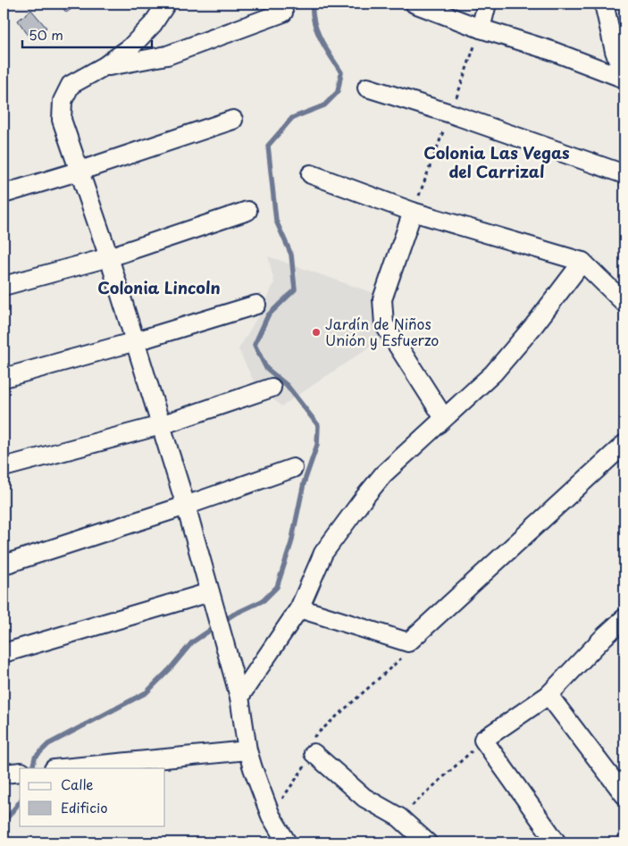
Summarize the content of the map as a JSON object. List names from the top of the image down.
{
  "districts": ["Colonia Las Vegas del Carrizal", "Colonia Lincoln"],
  "places": ["Jardín de Niños Unión y Esfuerzo"],
  "legend": ["Calle", "Edificio"],
  "scale_bar": "50 m"
}
